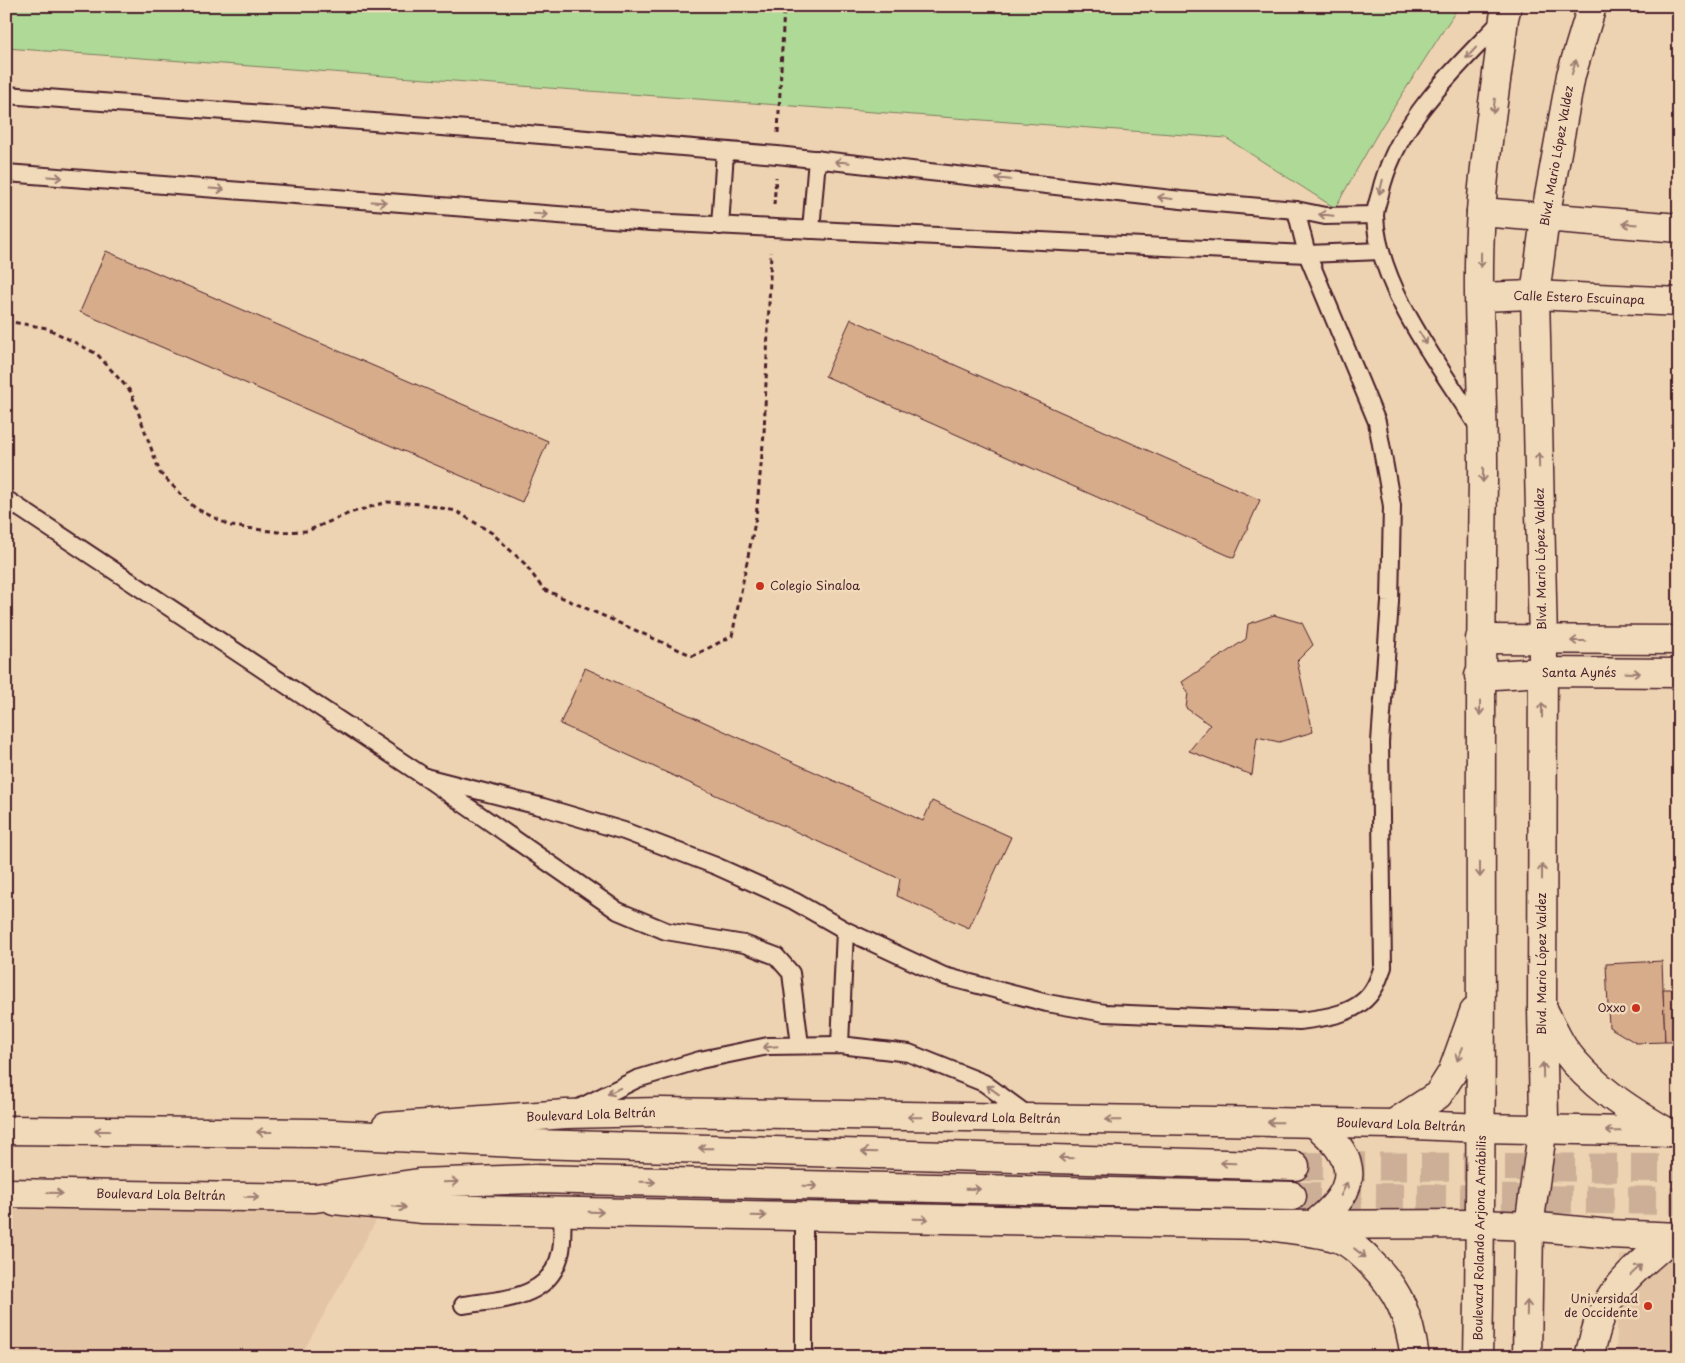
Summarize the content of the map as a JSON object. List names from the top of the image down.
{
  "streets": {
    "main road": [
      "Blvd. Mario López Valdez",
      "Calle Estero Escuinapa",
      "Santa Aynés",
      "Boulevard Lola Beltrán",
      "Boulevard Rolando Arjona Amábilis"
    ]
  },
  "crossings": [
    ["Blvd. Mario López Valdez", "Calle Estero Escuinapa"],
    ["Blvd. Mario López Valdez", "Santa Aynés"],
    ["Blvd. Mario López Valdez", "Boulevard Lola Beltrán"],
    ["Boulevard Lola Beltrán", "Boulevard Rolando Arjona Amábilis"]
  ],
  "places": ["Colegio Sinaloa", "Oxxo", "Universidad de Occidente"]
}
